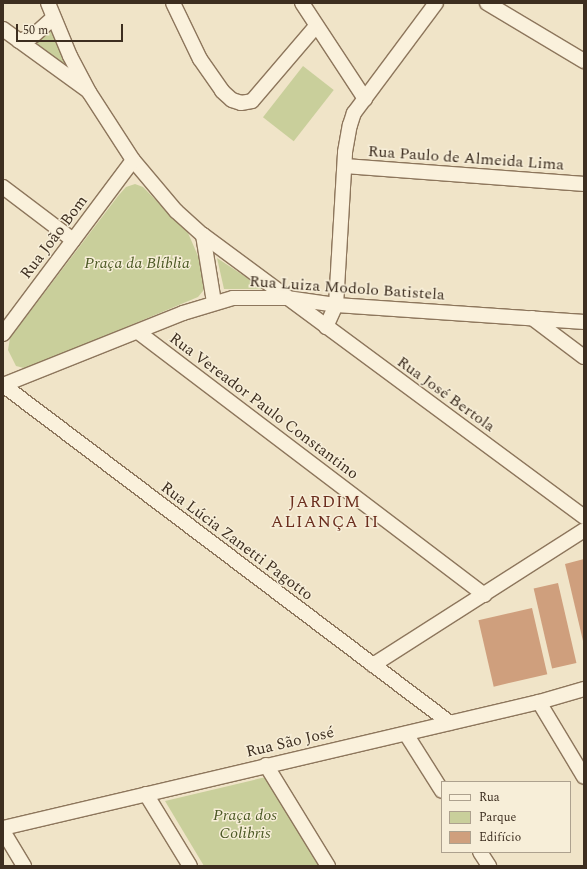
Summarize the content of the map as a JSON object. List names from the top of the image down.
{
  "streets": {
    "street": [
      "Rua Paulo de Almeida Lima",
      "Rua João Bom",
      "Rua Luiza Modolo Batistela",
      "Rua José Bertola",
      "Rua Vereador Paulo Constantino",
      "Rua Lúcia Zanetti Pagotto",
      "Rua São José"
    ]
  },
  "crossings": [
    ["Rua João Bom", "Rua José Bertola"],
    ["Rua Luiza Modolo Batistela", "Rua José Bertola"],
    ["Rua Luiza Modolo Batistela", "Rua Vereador Paulo Constantino"],
    ["Rua Luiza Modolo Batistela", "Rua Lúcia Zanetti Pagotto"],
    ["Rua Lúcia Zanetti Pagotto", "Rua São José"]
  ],
  "districts": ["JARDIM ALIANÇA II"],
  "parks": ["Praça da Blíblia", "Praça dos Colibris"],
  "legend": ["Rua", "Parque", "Edifício"],
  "scale_bar": "50 m"
}
